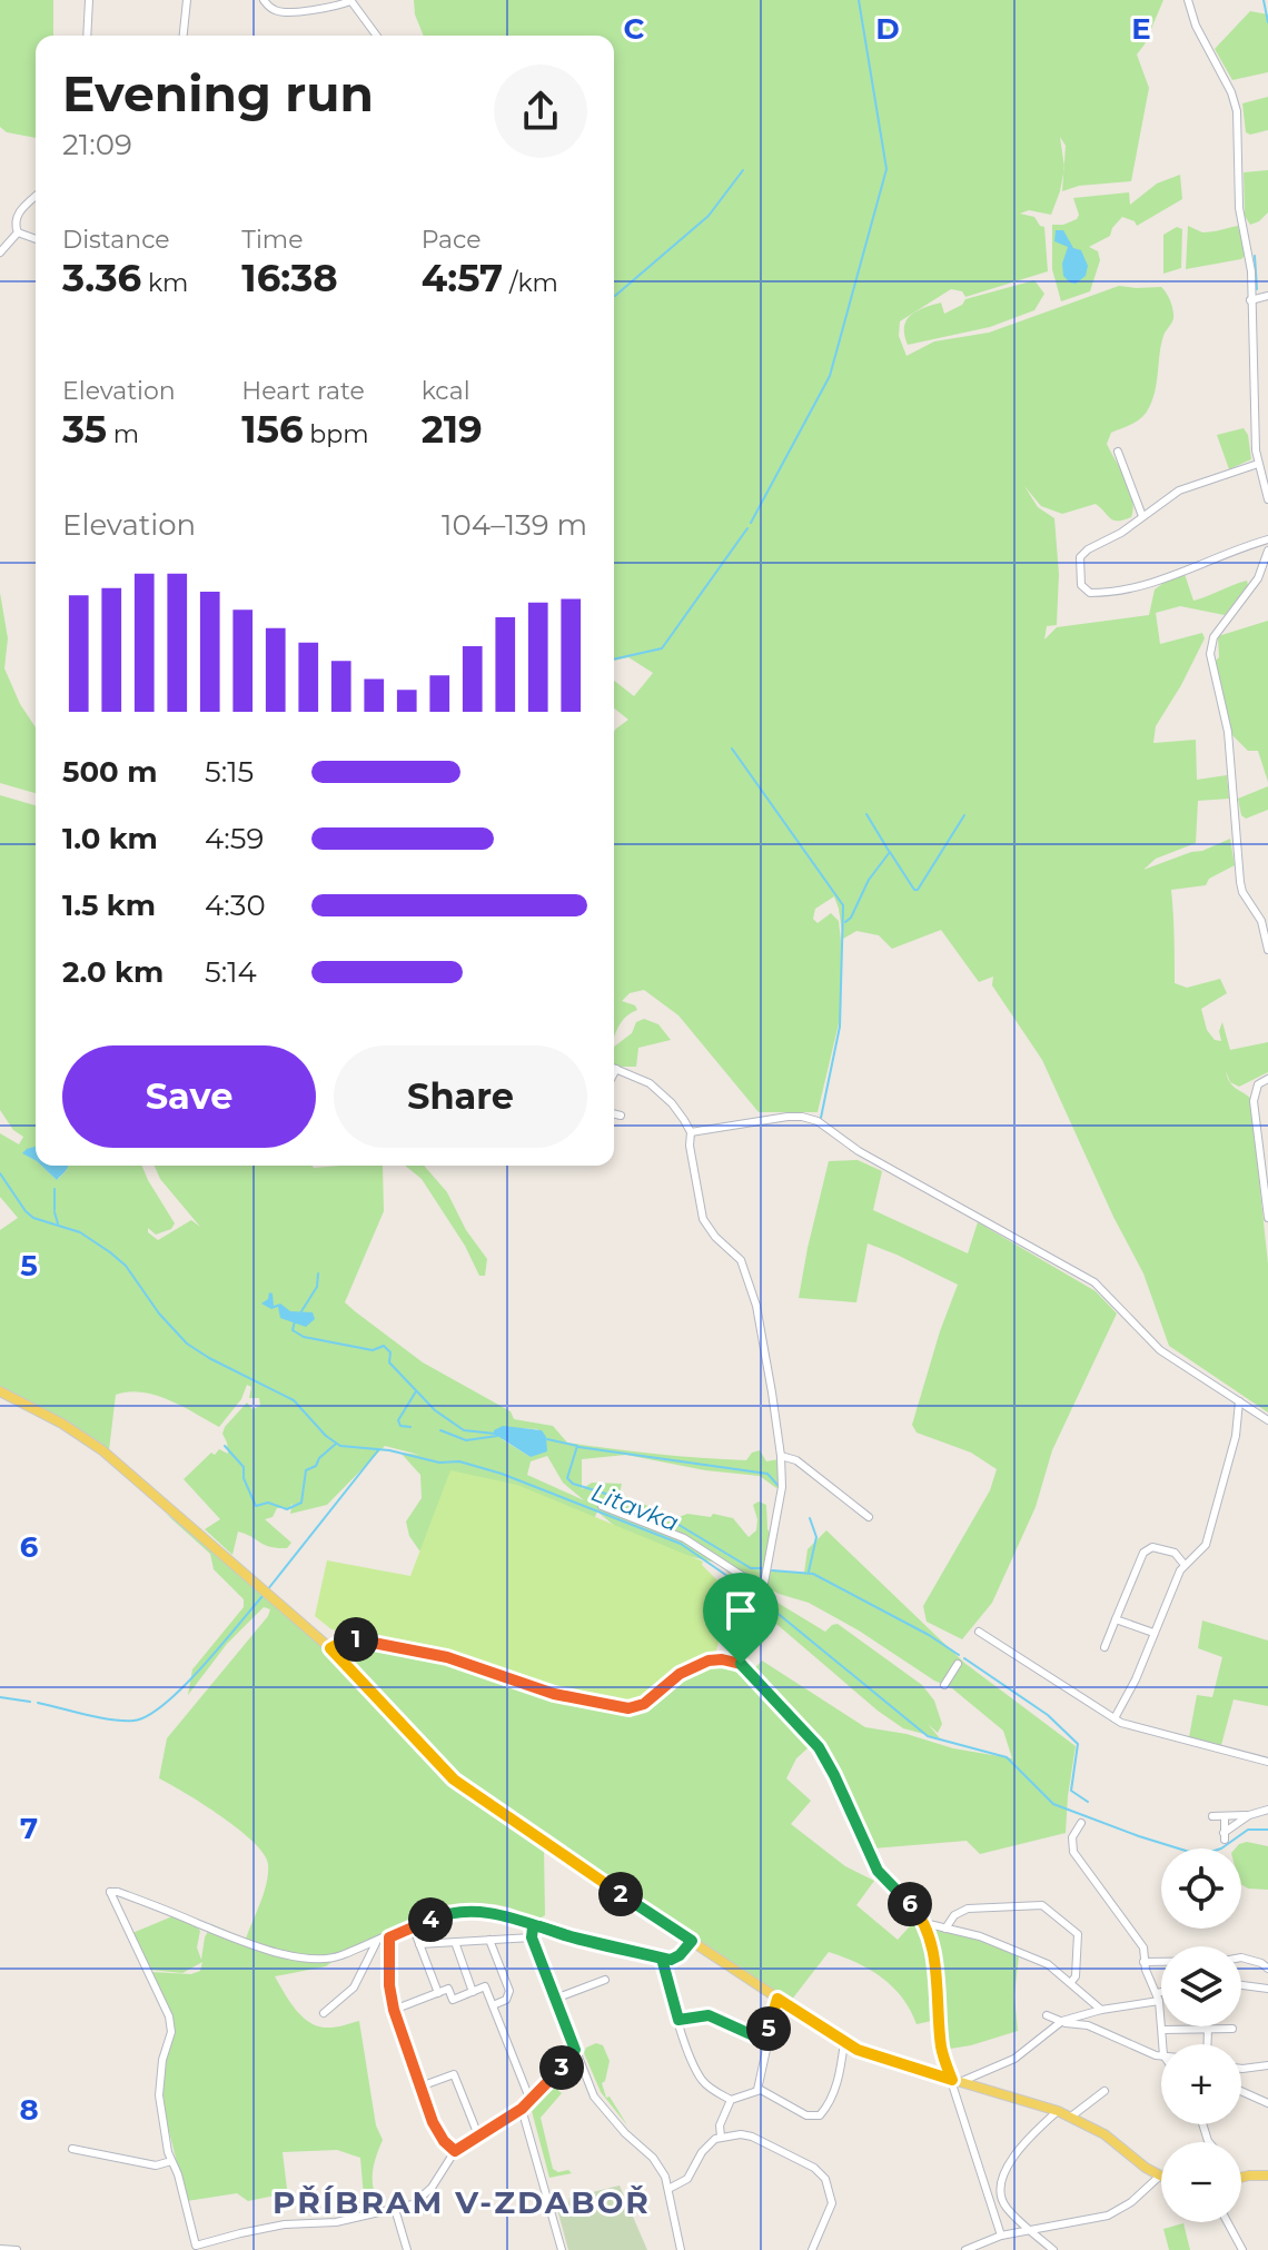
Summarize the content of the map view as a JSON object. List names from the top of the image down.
{
  "districts": ["PŘÍBRAM V-ZDABOŘ"],
  "water": ["Litavka"],
  "page": {
    "heading": ["Evening run", "21:09"],
    "stats": [
      ["Distance", "3.36 km"],
      ["Time", "16:38"],
      ["Pace", "4:57 /km"],
      ["Elevation", "35 m"],
      ["Heart rate", "156 bpm"],
      ["kcal", "219"]
    ],
    "chart": ["Elevation", "104–139 m"],
    "list": [
      {
        "name": "500 m",
        "note": "5:15"
      },
      {
        "name": "1.0 km",
        "note": "4:59"
      },
      {
        "name": "1.5 km",
        "note": "4:30"
      },
      {
        "name": "2.0 km",
        "note": "5:14"
      }
    ],
    "buttons": ["Save", "Share"],
    "pins": [
      "1",
      "2",
      "6",
      "4",
      "5",
      "3"
    ],
    "map_buttons": ["+", "−"]
  },
  "grid": {
    "columns": ["C", "D", "E"],
    "rows": [
      "5",
      "6",
      "7",
      "8"
    ]
  }
}
